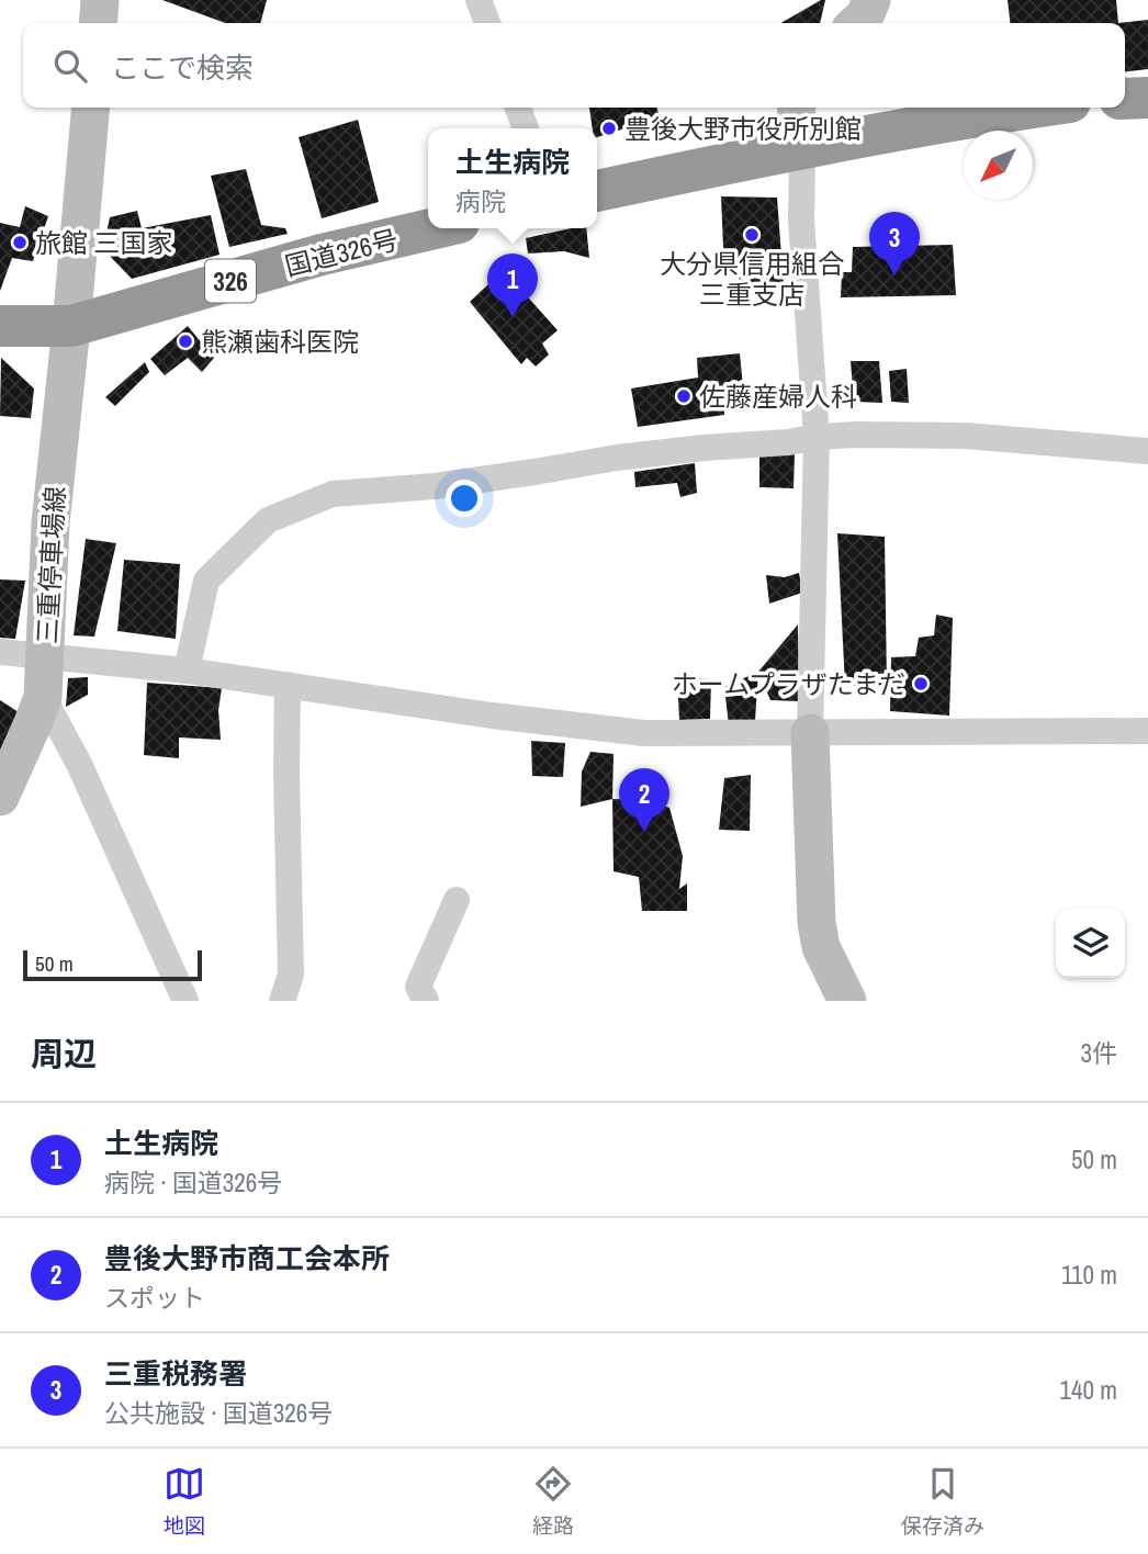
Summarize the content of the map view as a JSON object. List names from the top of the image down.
{
  "streets": {
    "highway": ["国道326号", "326"],
    "street": ["三重停車場線"]
  },
  "crossings": [
    ["国道326号", "三重停車場線"]
  ],
  "places": [
    "豊後大野市役所別館",
    "大分県信用組合 三重支店",
    "旅館 三国家",
    "熊瀬歯科医院",
    "佐藤産婦人科",
    "ホームプラザたまだ"
  ],
  "scale_bar": "50 m",
  "north": "bottom left",
  "page": {
    "search": "ここで検索",
    "popup": ["土生病院", "病院"],
    "pins": ["3", "1", "2"],
    "scale": "50 m",
    "heading": ["周辺", "3件"],
    "list": [
      {
        "mark": "1",
        "name": "土生病院",
        "note": "病院 · 国道326号",
        "value": "50 m"
      },
      {
        "mark": "2",
        "name": "豊後大野市商工会本所",
        "note": "スポット",
        "value": "110 m"
      },
      {
        "mark": "3",
        "name": "三重税務署",
        "note": "公共施設 · 国道326号",
        "value": "140 m"
      }
    ],
    "nav": ["地図", "経路", "保存済み"]
  }
}
